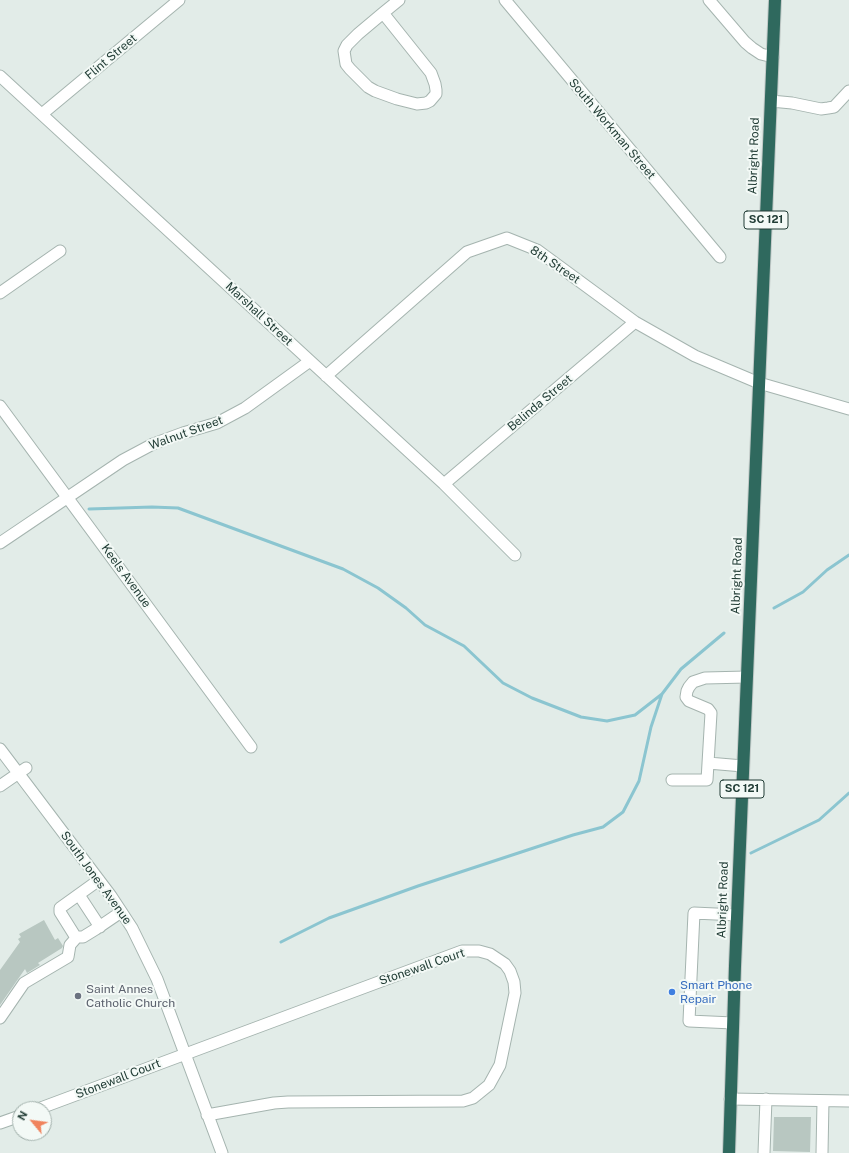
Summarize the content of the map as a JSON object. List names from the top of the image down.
{
  "streets": {
    "highway": ["Albright Road", "SC 121"],
    "street": [
      "Flint Street",
      "South Workman Street",
      "8th Street",
      "Marshall Street",
      "Belinda Street",
      "Walnut Street",
      "Keels Avenue",
      "South Jones Avenue",
      "Stonewall Court"
    ]
  },
  "crossings": [
    ["Flint Street", "Marshall Street"],
    ["Albright Road", "8th Street"],
    ["8th Street", "Marshall Street"],
    ["8th Street", "Belinda Street"],
    ["Marshall Street", "Belinda Street"],
    ["Marshall Street", "Walnut Street"],
    ["Walnut Street", "Keels Avenue"],
    ["South Jones Avenue", "Stonewall Court"]
  ],
  "places": ["Smart Phone Repair", "Saint Annes Catholic Church"],
  "north": "top left"
}
